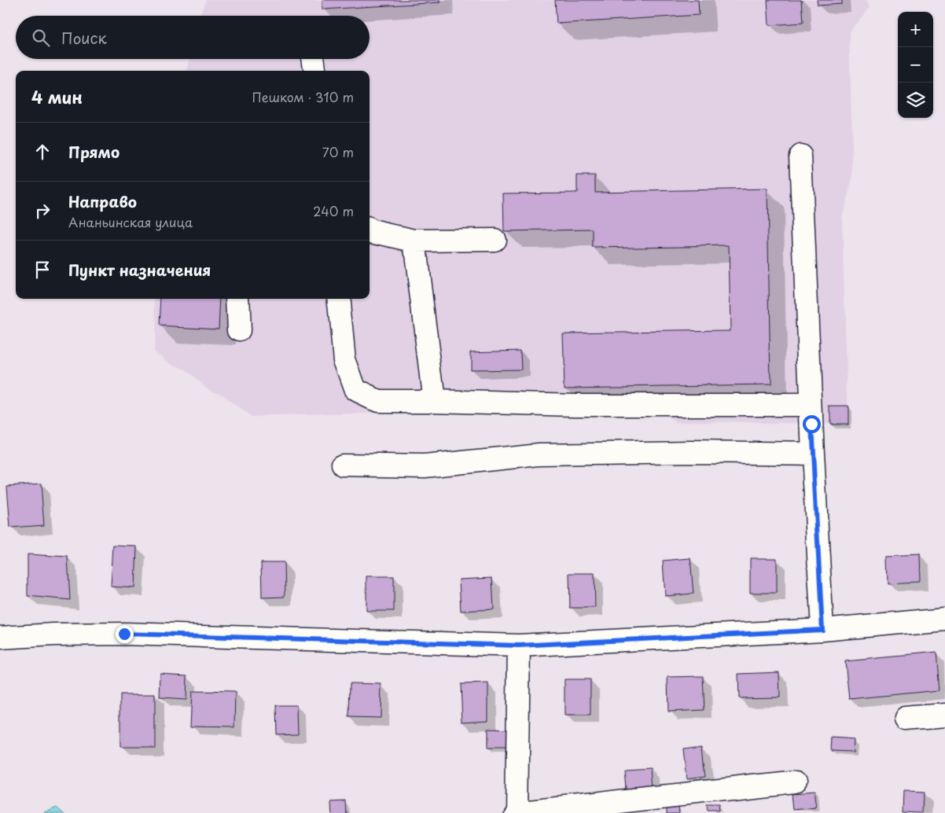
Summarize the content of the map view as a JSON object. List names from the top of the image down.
{
  "page": {
    "map_buttons": ["+", "−"],
    "search": "Поиск",
    "heading": ["4 мин", "Пешком · 310 m"],
    "list": [
      ["Прямо", "70 m"],
      ["Направо", "Ананьинская улица", "240 m"],
      "Пункт назначения"
    ]
  }
}
